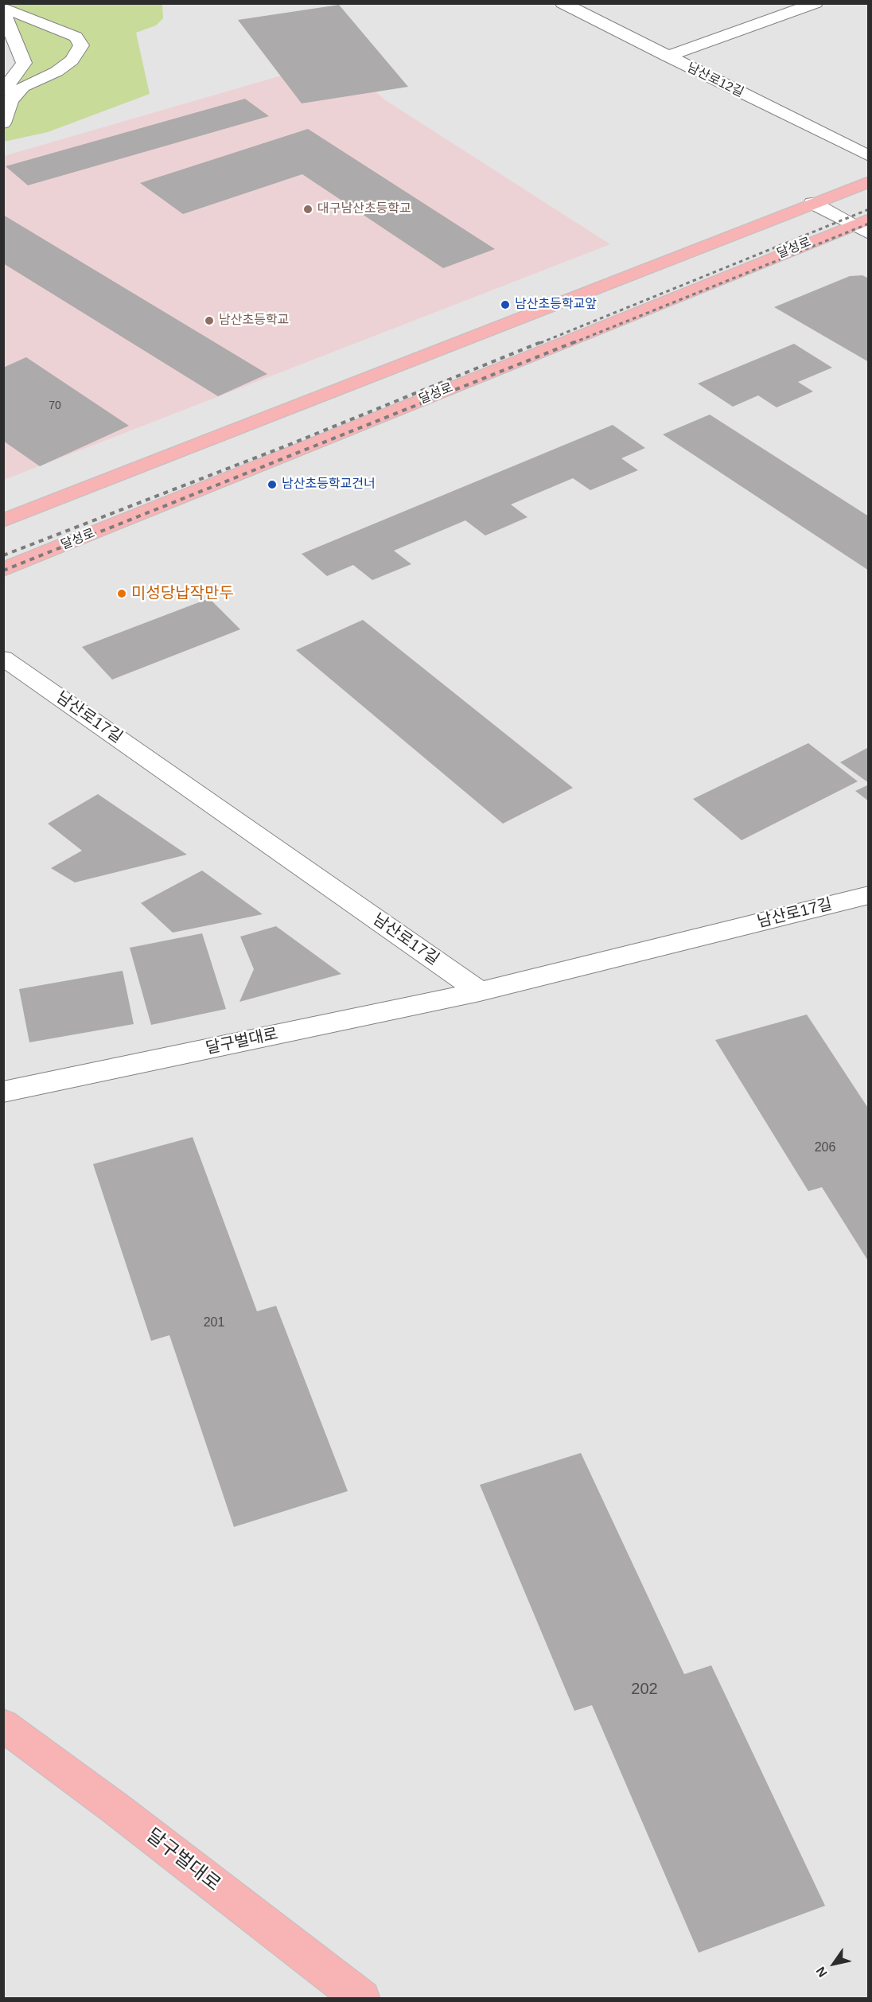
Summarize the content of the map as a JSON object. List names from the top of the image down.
{
  "streets": {
    "main road": ["달성로", "달구벌대로"],
    "street": ["남산로12길", "남산로17길"]
  },
  "crossings": [
    ["남산로17길", "달구벌대로"]
  ],
  "places": [
    "대구남산초등학교",
    "남산초등학교앞",
    "남산초등학교",
    "남산초등학교건너",
    "미성당납작만두"
  ],
  "house_numbers": [
    "70",
    "206",
    "201",
    "202"
  ],
  "north": "bottom left"
}
